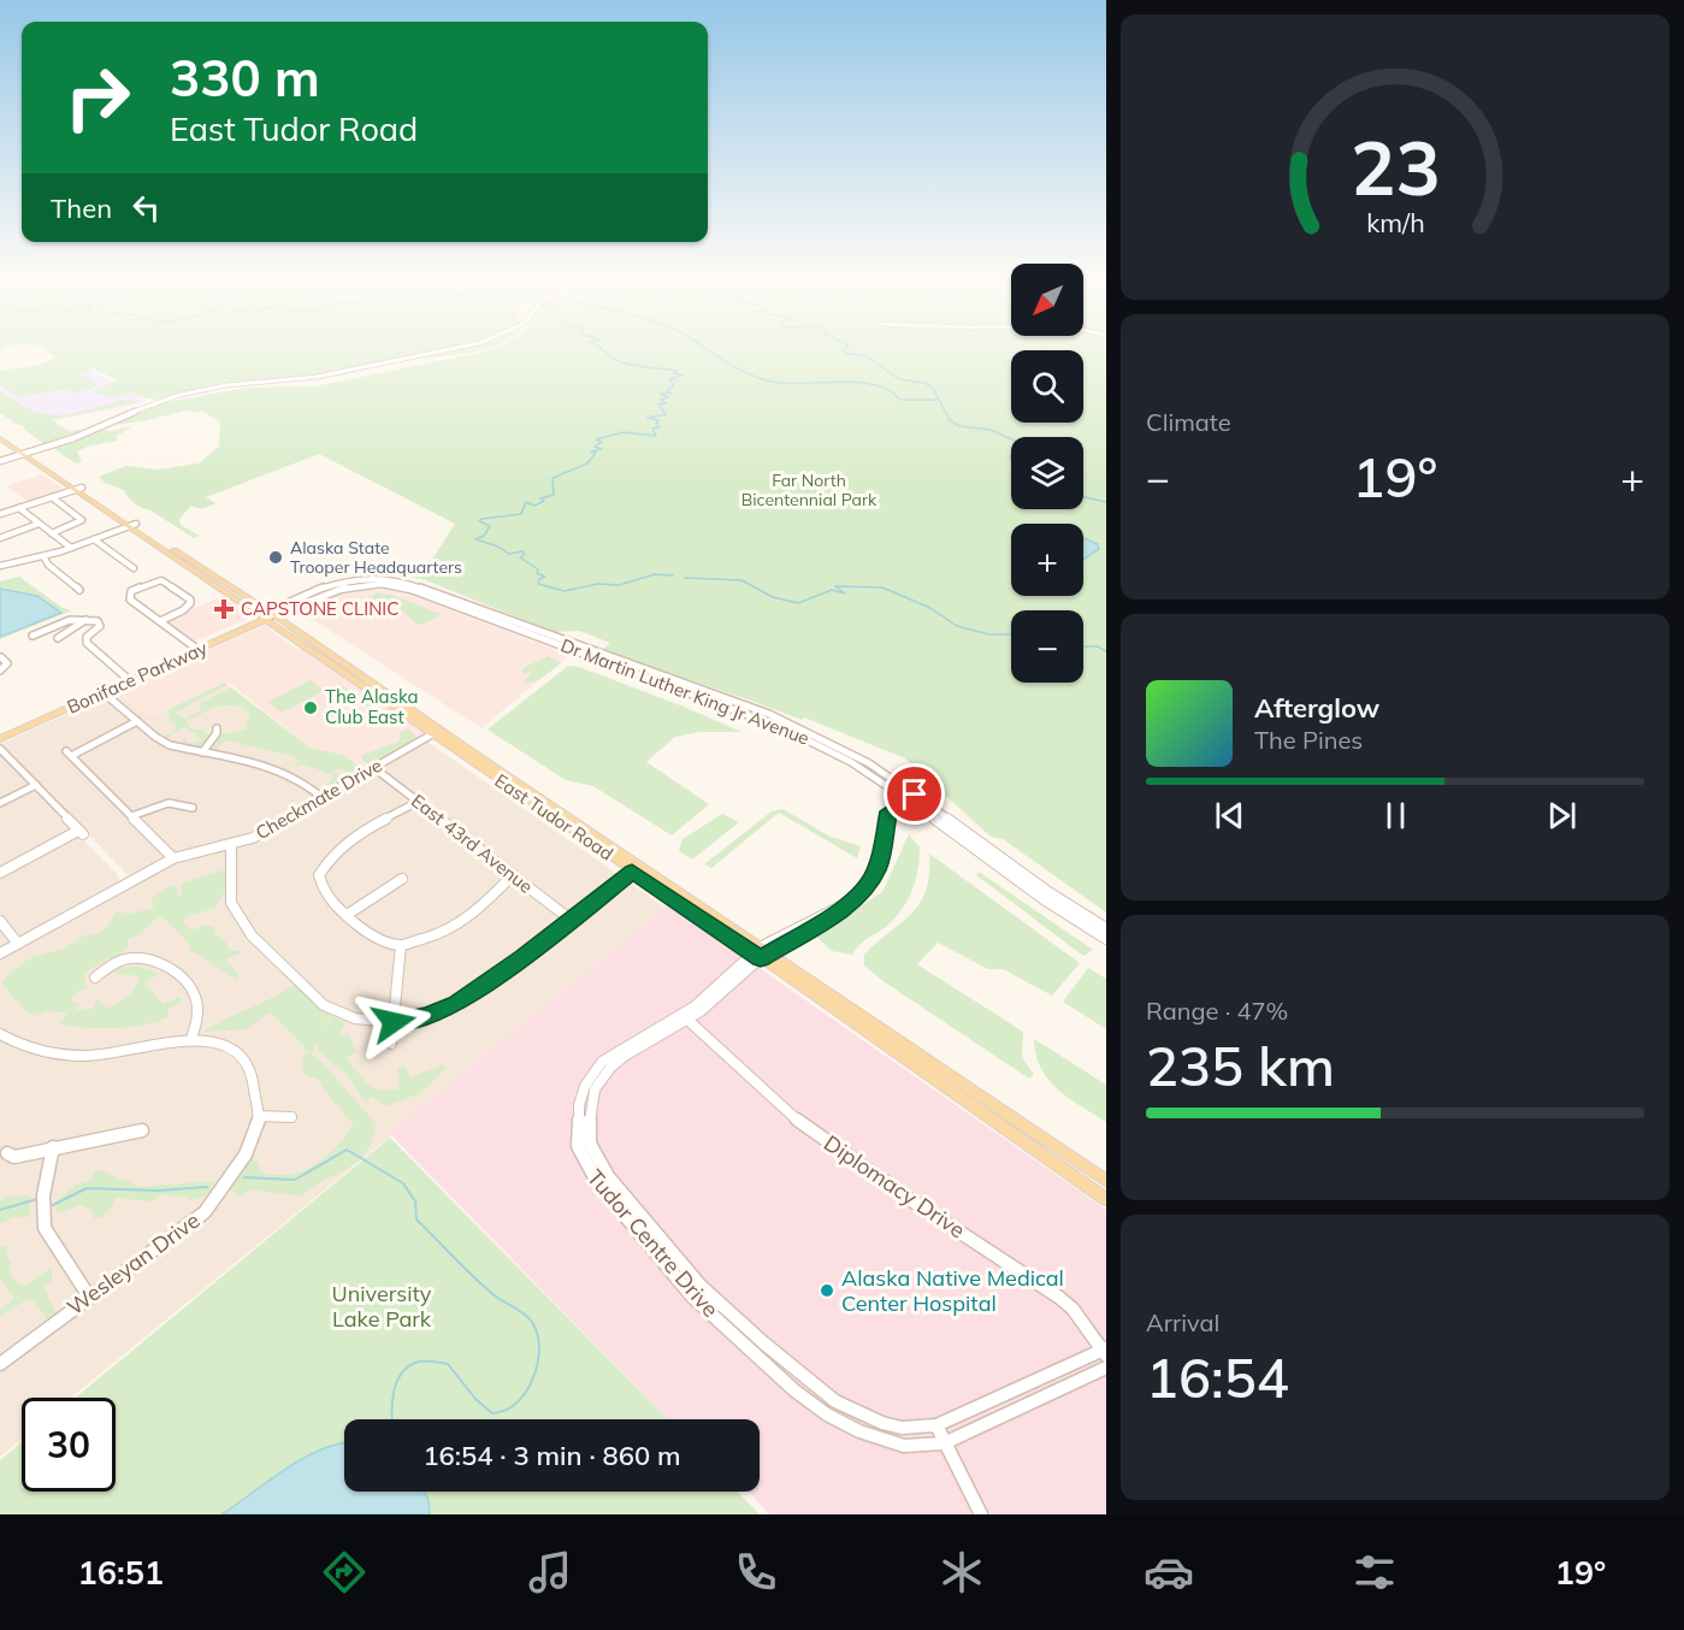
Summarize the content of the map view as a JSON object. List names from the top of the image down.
{
  "streets": {
    "main road": ["Boniface Parkway", "East Tudor Road"],
    "street": [
      "Dr Martin Luther King Jr Avenue",
      "Checkmate Drive",
      "East 43rd Avenue",
      "Diplomacy Drive",
      "Tudor Centre Drive",
      "Wesleyan Drive"
    ]
  },
  "crossings": [
    ["Boniface Parkway", "East Tudor Road"],
    ["Dr Martin Luther King Jr Avenue", "Tudor Centre Drive"],
    ["Checkmate Drive", "East Tudor Road"],
    ["Checkmate Drive", "East 43rd Avenue"],
    ["East Tudor Road", "Tudor Centre Drive"],
    ["Diplomacy Drive", "Tudor Centre Drive"]
  ],
  "parks": ["Far North Bicentennial Park", "University Lake Park"],
  "places": {
    "other": ["Alaska State Trooper Headquarters", "The Alaska Club East", "Alaska Native Medical Center Hospital"],
    "health": ["CAPSTONE CLINIC"]
  },
  "north": "bottom left",
  "page": {
    "turn": ["330 m", "East Tudor Road"],
    "then": "Then",
    "map_buttons": ["+", "−"],
    "tile": [
      "Climate",
      ["Range · 47%", "235 km"],
      ["Arrival", "16:54"]
    ],
    "heat": ["−", "19°", "+"],
    "song": ["Afterglow", "The Pines"],
    "limit": "30",
    "trip": "16:54 · 3 min · 860 m",
    "tabs": ["16:51", "19°"],
    "gauge": ["23", "km/h"]
  }
}
